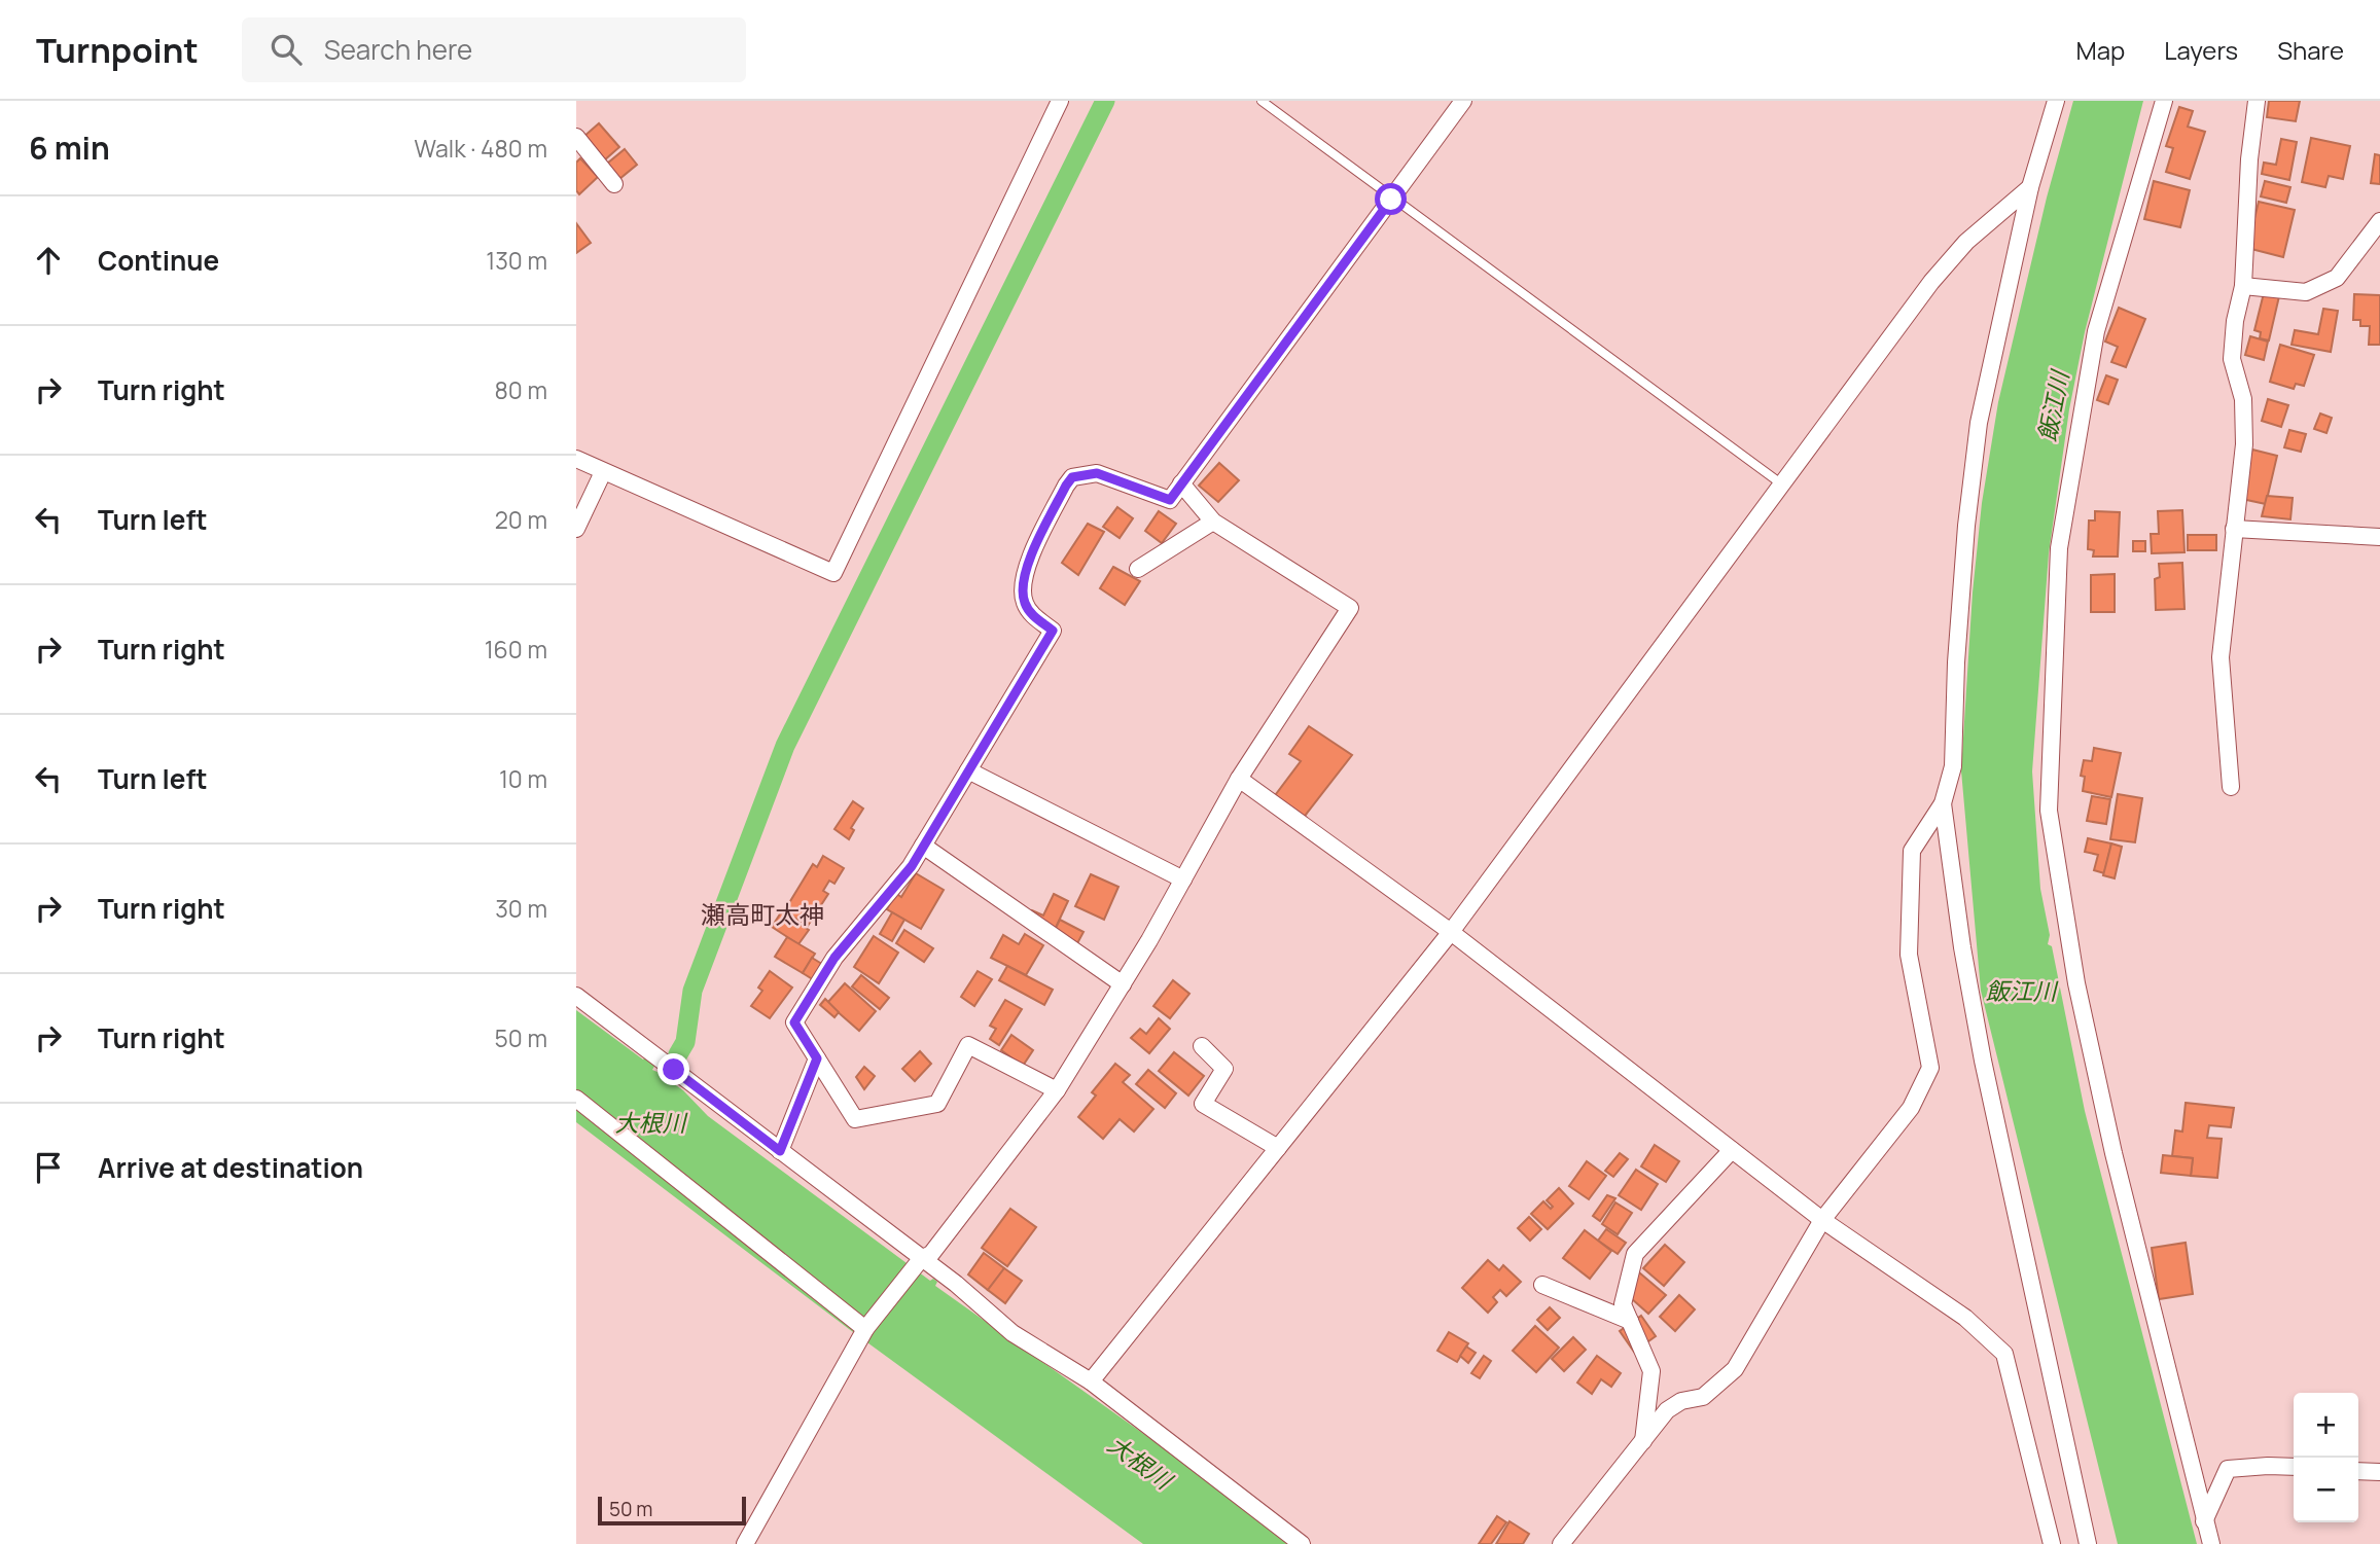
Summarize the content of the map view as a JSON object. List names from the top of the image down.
{
  "districts": ["瀬高町太神"],
  "water": ["飯江川", "大根川"],
  "scale_bar": "50 m",
  "page": {
    "header": "Turnpoint",
    "search": "Search here",
    "nav": ["Map", "Layers", "Share"],
    "heading": ["6 min", "Walk · 480 m"],
    "list": [
      ["Continue", "130 m"],
      ["Turn right", "80 m"],
      ["Turn left", "20 m"],
      ["Turn right", "160 m"],
      ["Turn left", "10 m"],
      ["Turn right", "30 m"],
      ["Turn right", "50 m"],
      "Arrive at destination"
    ],
    "map_buttons": ["+", "−"],
    "scale": "50 m"
  }
}
